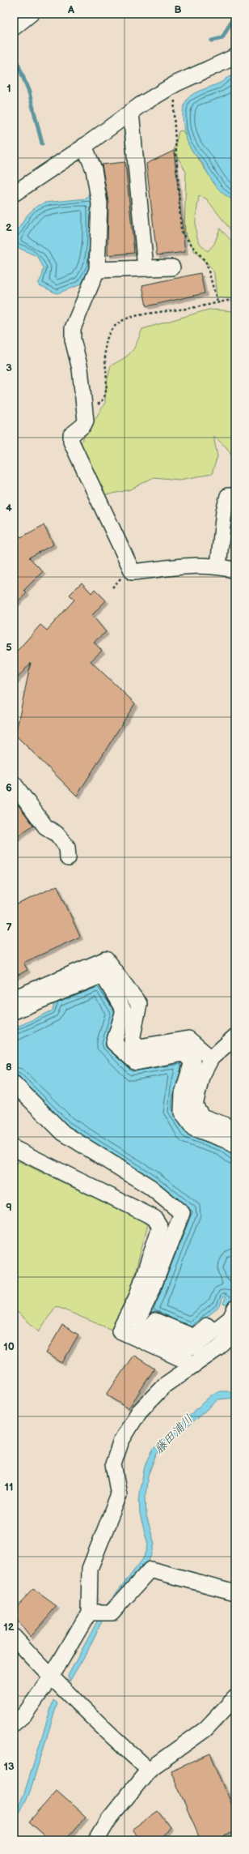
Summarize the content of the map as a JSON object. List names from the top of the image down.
{
  "water": ["藤田浦川"],
  "grid": {
    "columns": ["A", "B"],
    "rows": [
      "1",
      "2",
      "3",
      "4",
      "5",
      "6",
      "7",
      "8",
      "9",
      "10",
      "11",
      "12",
      "13"
    ]
  }
}
